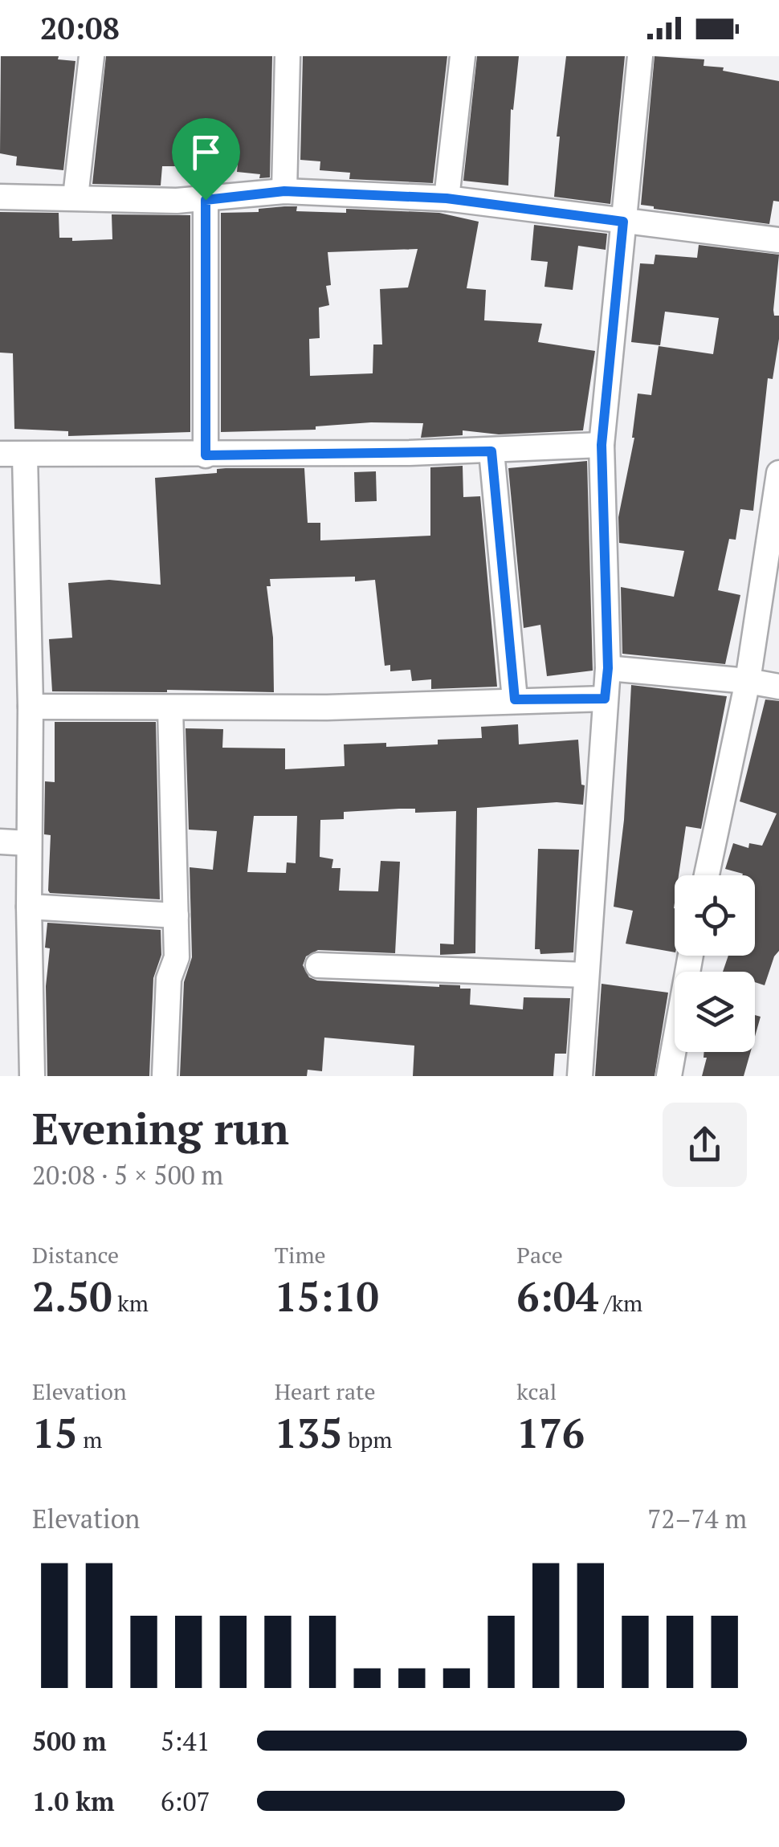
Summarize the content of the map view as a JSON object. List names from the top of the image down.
{
  "page": {
    "status": "20:08",
    "heading": ["Evening run", "20:08 · 5 × 500 m"],
    "stats": [
      ["Distance", "2.50 km"],
      ["Time", "15:10"],
      ["Pace", "6:04 /km"],
      ["Elevation", "15 m"],
      ["Heart rate", "135 bpm"],
      ["kcal", "176"]
    ],
    "chart": ["Elevation", "72–74 m"],
    "list": [
      {
        "name": "500 m",
        "note": "5:41"
      },
      {
        "name": "1.0 km",
        "note": "6:07"
      }
    ]
  }
}
